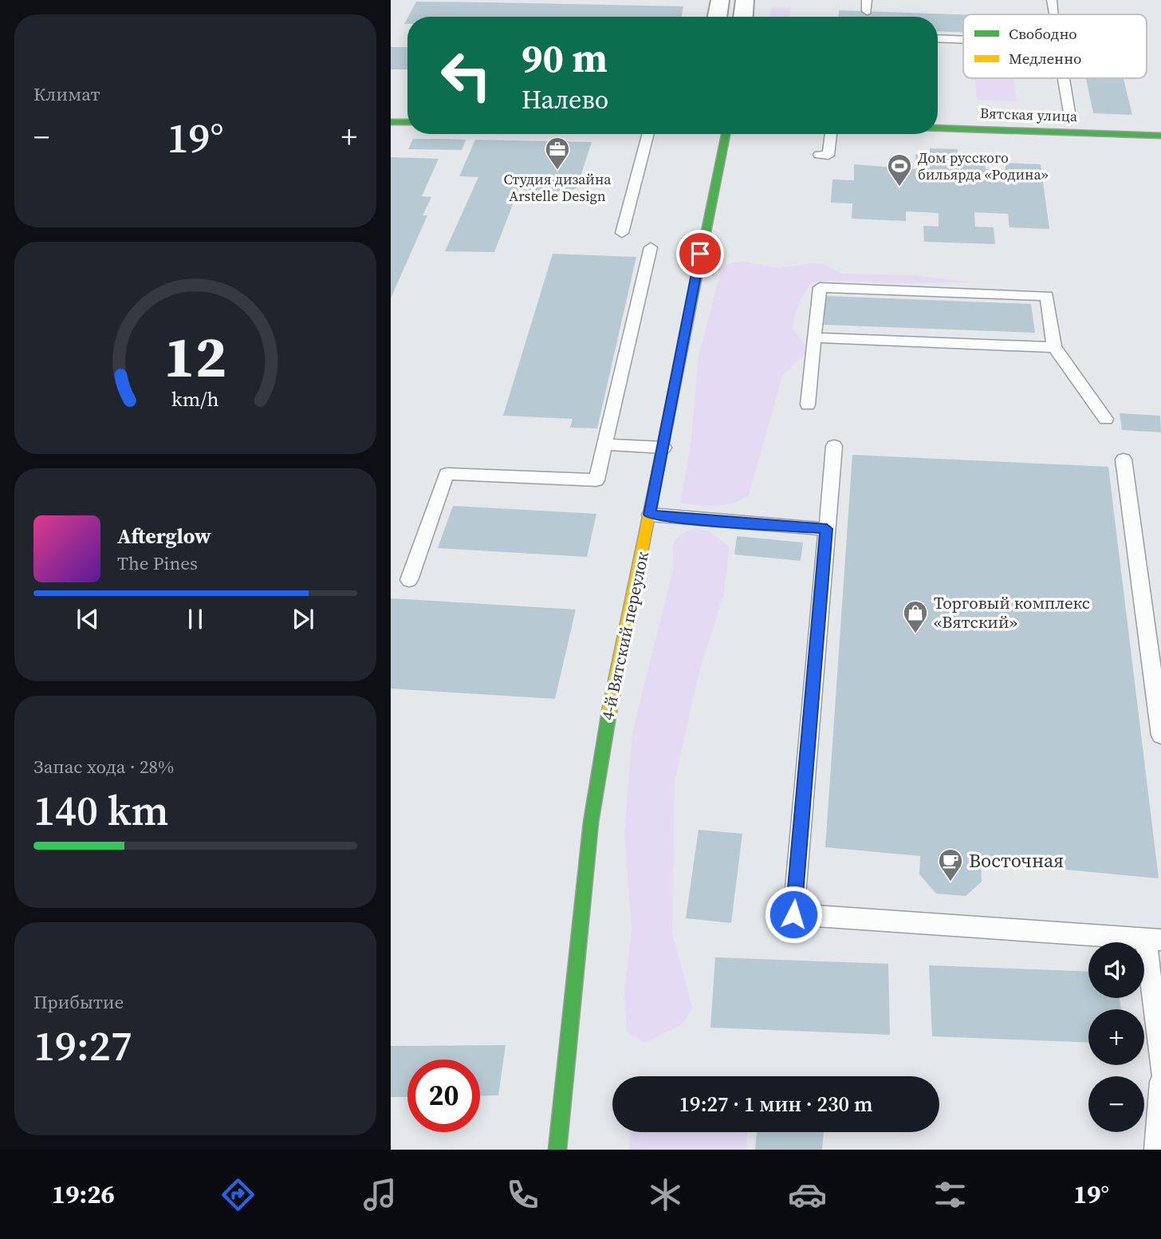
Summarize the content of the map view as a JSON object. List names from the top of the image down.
{
  "streets": {
    "street": ["Вятская улица", "4-й Вятский переулок"]
  },
  "places": {
    "office": ["Студия дизайна Arstelle Design"],
    "sports": ["Дом русского бильярда «Родина»"],
    "shop": ["Торговый комплекс «Вятский»"],
    "cafe": ["Восточная"]
  },
  "legend": ["Свободно", "Медленно"],
  "page": {
    "tile": [
      "Климат",
      ["Запас хода · 28%", "140 km"],
      ["Прибытие", "19:27"]
    ],
    "turn": ["90 m", "Налево"],
    "heat": ["−", "19°", "+"],
    "song": ["Afterglow", "The Pines"],
    "map_buttons": ["+", "−"],
    "limit": "20",
    "trip": "19:27 · 1 мин · 230 m",
    "tabs": ["19:26", "19°"],
    "gauge": ["12", "km/h"]
  }
}
